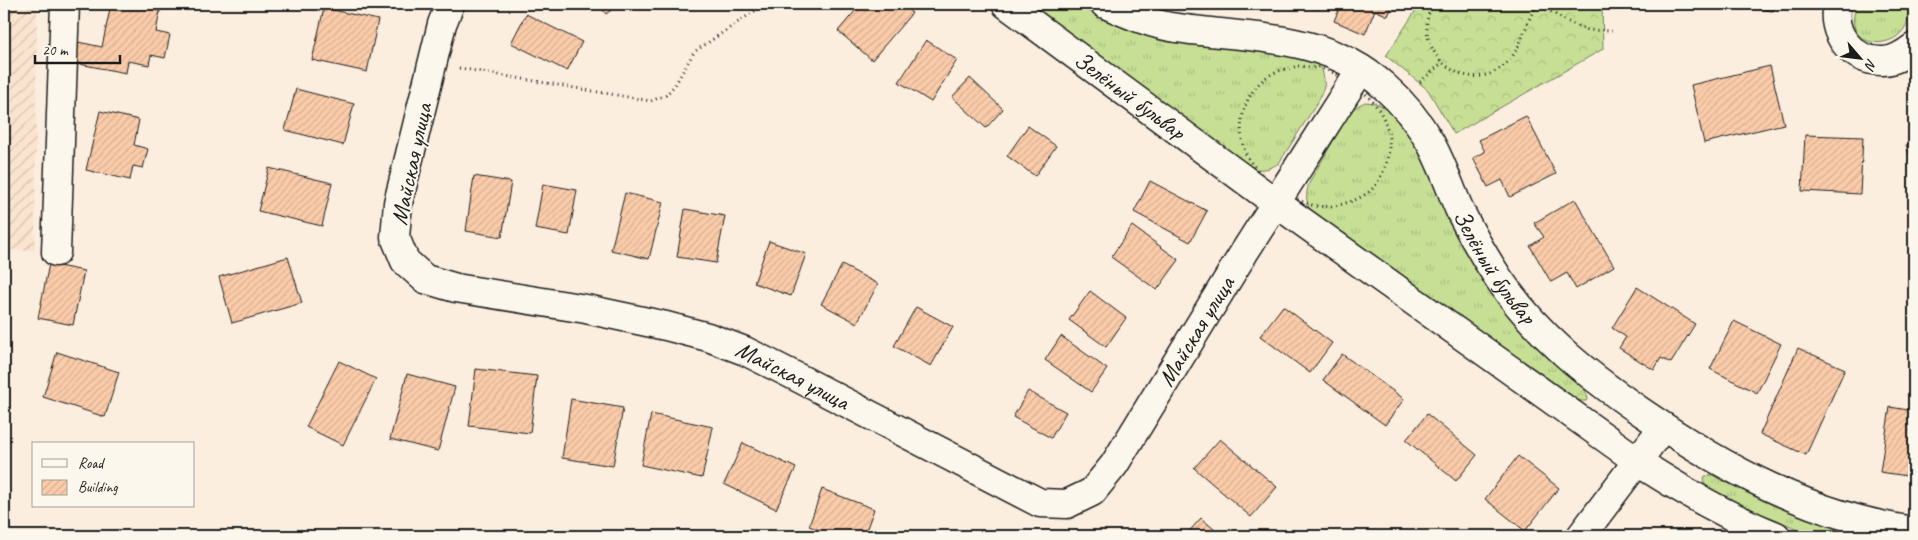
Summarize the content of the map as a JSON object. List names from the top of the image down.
{
  "streets": {
    "street": ["Зелёный бульвар", "Майская улица"]
  },
  "crossings": [
    ["Зелёный бульвар", "Майская улица"]
  ],
  "legend": ["Road", "Building"],
  "scale_bar": "20 m",
  "north": "bottom right"
}
